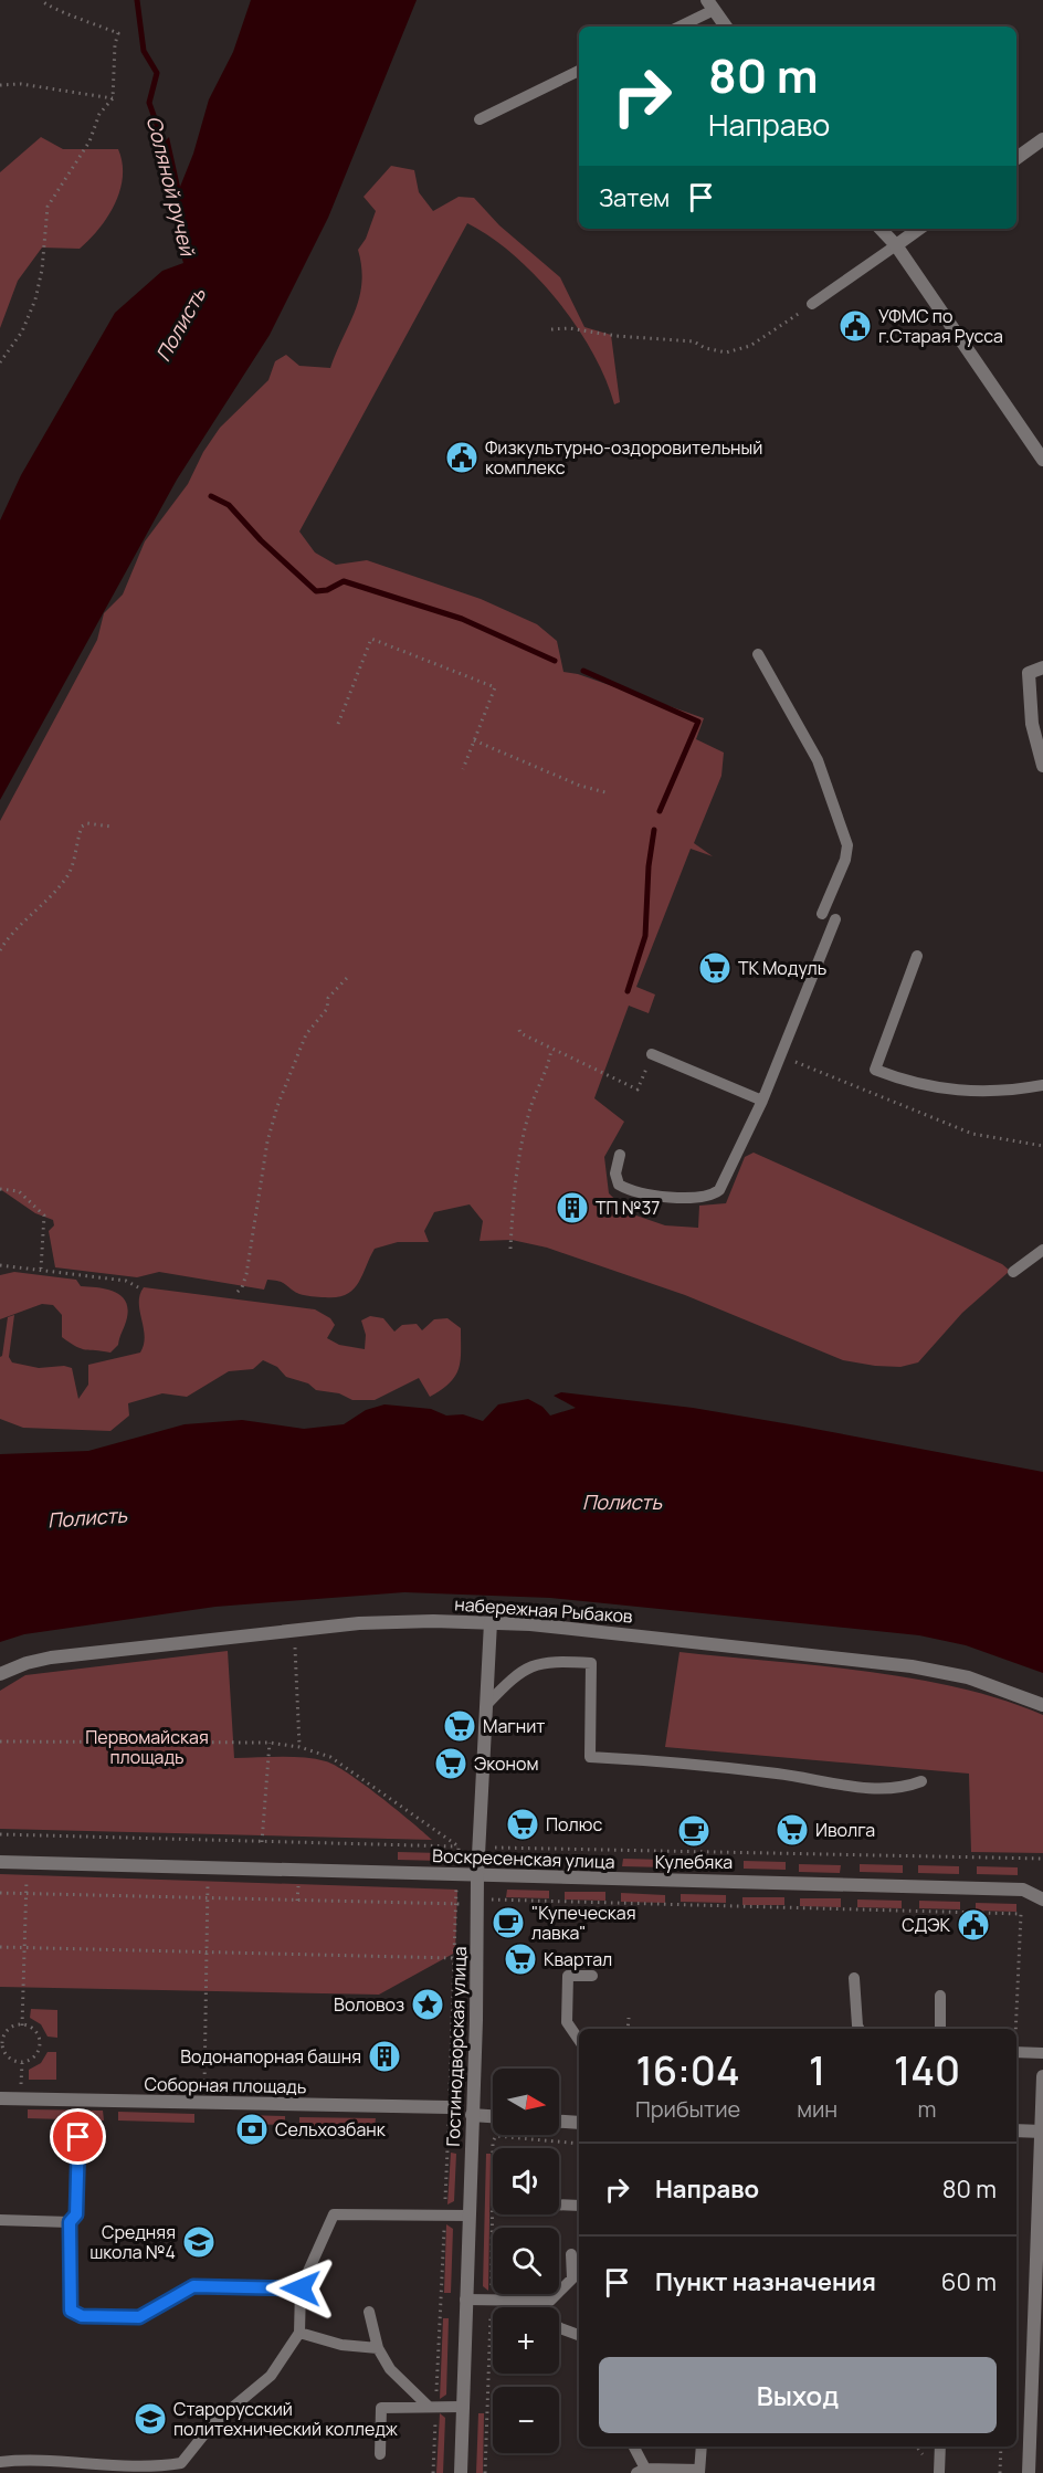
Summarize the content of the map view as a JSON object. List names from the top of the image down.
{
  "streets": {
    "street": [
      "набережная Рыбаков",
      "Воскресенская улица",
      "Гостинодворская улица",
      "Соборная площадь"
    ]
  },
  "crossings": [
    ["набережная Рыбаков", "Гостинодворская улица"],
    ["Воскресенская улица", "Гостинодворская улица"]
  ],
  "water": ["Соляной ручей", "Полисть"],
  "parks": ["Первомайская площадь"],
  "places": {
    "public building": ["УФМС по г.Старая Русса", "Физкультурно-оздоровительный комплекс", "СДЭК"],
    "supermarket": [
      "ТК Модуль",
      "Магнит",
      "Эконом",
      "Полюс",
      "Иволга",
      "Квартал"
    ],
    "building": ["ТП №37", "Водонапорная башня"],
    "cafe": ["Кулебяка", "\"Купеческая лавка\""],
    "place": ["Воловоз"],
    "bank": ["Сельхозбанк"],
    "school or university": ["Средняя школа №4", "Старорусский политехнический колледж"]
  },
  "north": "right",
  "page": {
    "turn": ["80 m", "Направо"],
    "then": "Затем",
    "eta": [
      "16:04",
      "Прибытие",
      "1",
      "мин",
      "140",
      "m"
    ],
    "map_buttons": ["+", "−"],
    "list": [
      {
        "name": "Направо",
        "value": "80 m"
      },
      {
        "name": "Пункт назначения",
        "value": "60 m"
      }
    ],
    "buttons": "Выход"
  }
}
